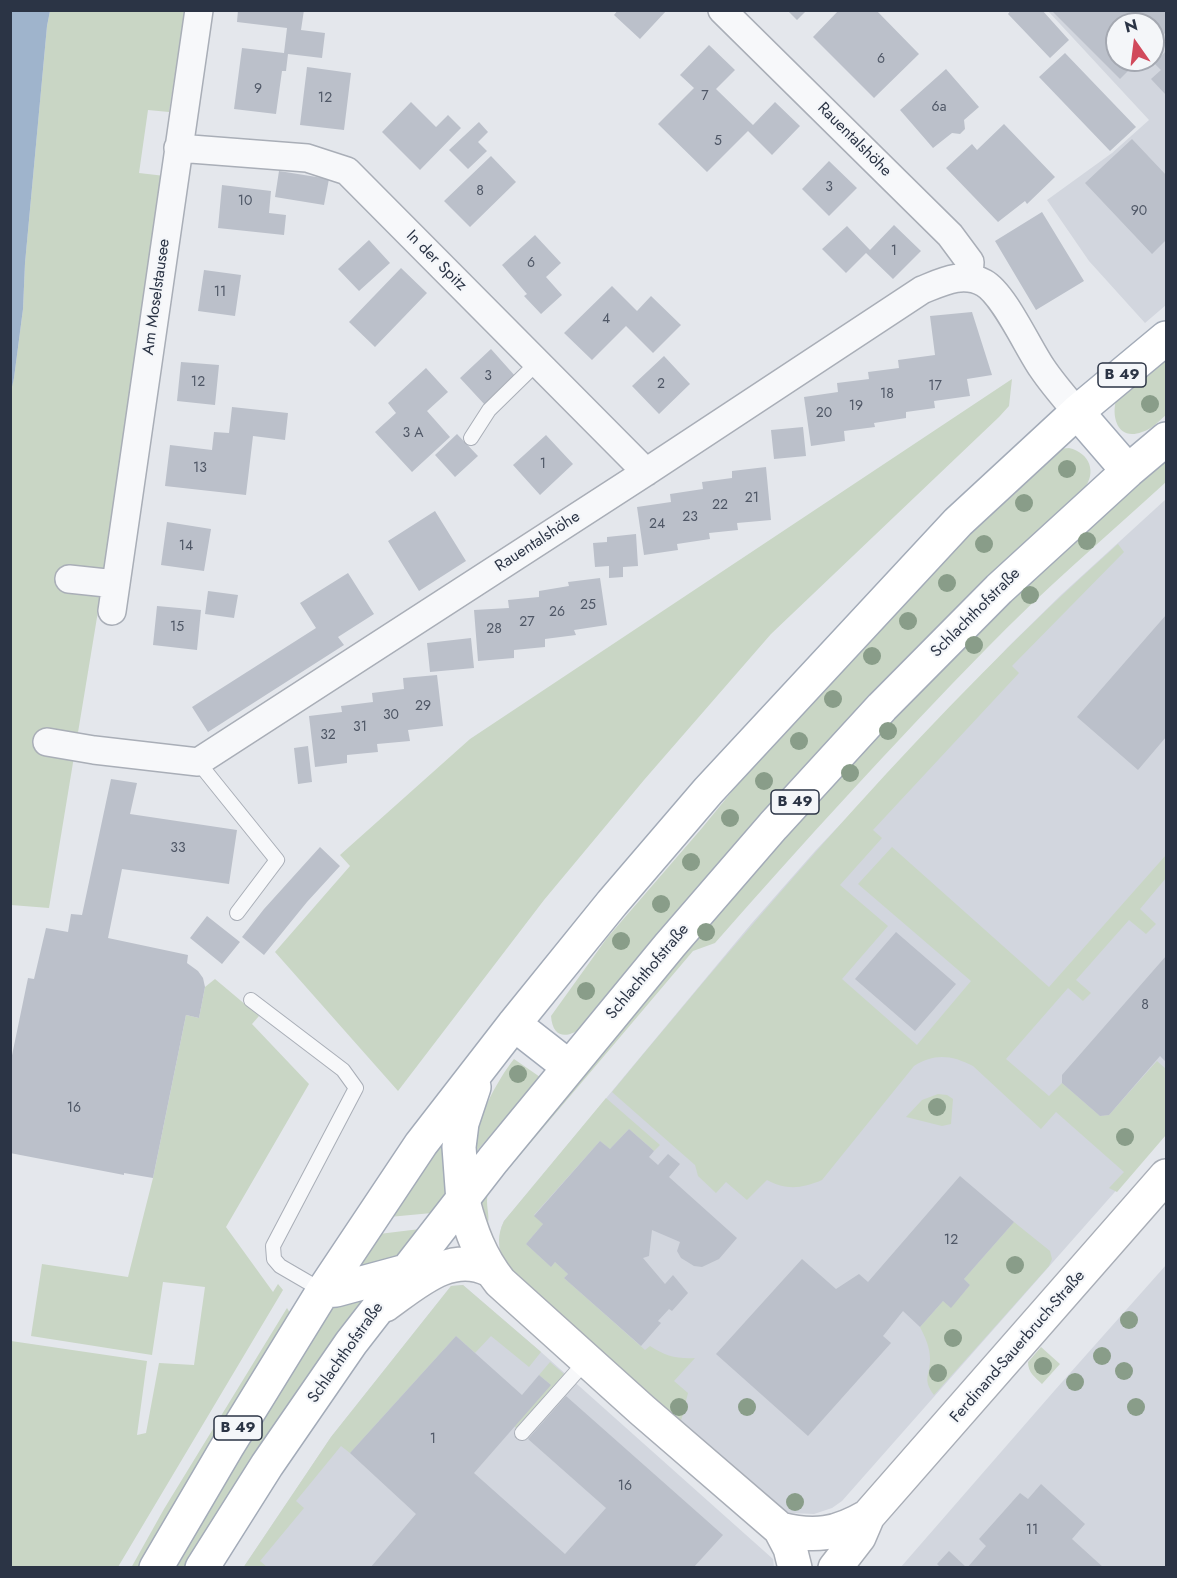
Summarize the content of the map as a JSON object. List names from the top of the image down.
{
  "streets": {
    "main road": ["B 49", "Schlachthofstraße", "Ferdinand-Sauerbruch-Straße"],
    "street": ["Rauentalshöhe", "In der Spitz", "Am Moselstausee"]
  },
  "crossings": [
    ["Rauentalshöhe", "In der Spitz"],
    ["In der Spitz", "Am Moselstausee"]
  ],
  "house_numbers": [
    "6",
    "9",
    "7",
    "12",
    "6a",
    "5",
    "3",
    "8",
    "10",
    "90",
    "1",
    "6",
    "11",
    "4",
    "3",
    "12",
    "2",
    "17",
    "18",
    "19",
    "20",
    "3 A",
    "1",
    "13",
    "21",
    "22",
    "23",
    "24",
    "14",
    "25",
    "26",
    "27",
    "15",
    "28",
    "29",
    "30",
    "31",
    "32",
    "33",
    "8",
    "16",
    "12",
    "1",
    "16",
    "11"
  ],
  "north": "top"
}
